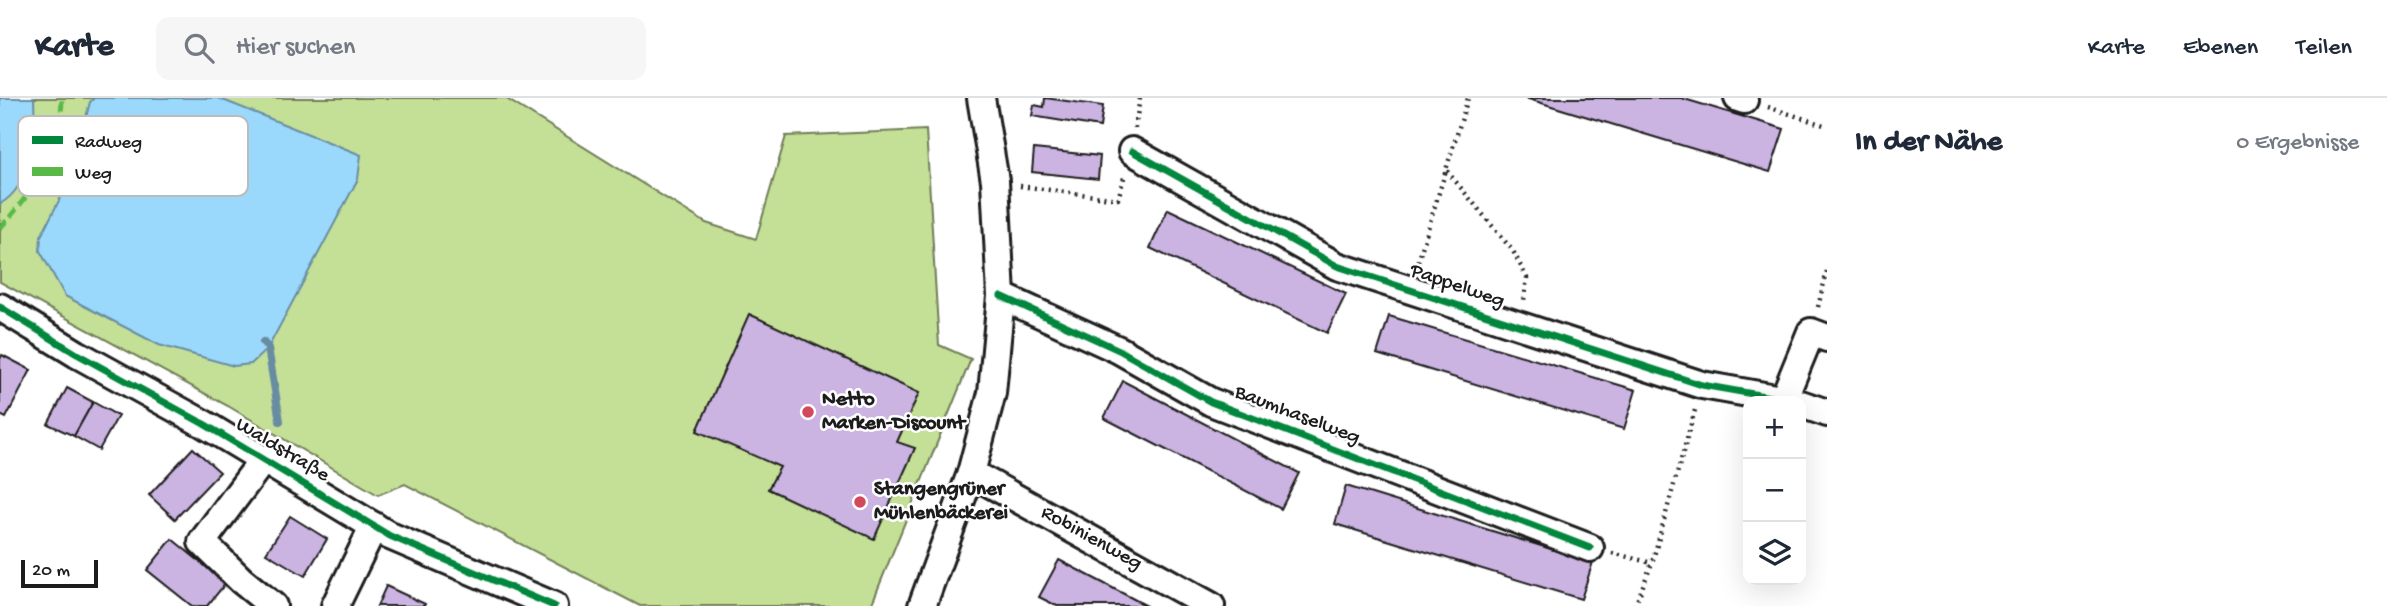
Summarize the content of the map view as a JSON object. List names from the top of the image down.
{
  "streets": {
    "street": [
      "Pappelweg",
      "Baumhaselweg",
      "Waldstraße",
      "Robinienweg"
    ]
  },
  "places": ["Netto Marken-Discount", "Stangengrüner Mühlenbäckerei"],
  "legend": ["Radweg", "Weg"],
  "scale_bar": "20 m",
  "page": {
    "header": "Karte",
    "search": "Hier suchen",
    "nav": ["Karte", "Ebenen", "Teilen"],
    "heading": ["In der Nähe", "0 Ergebnisse"],
    "map_buttons": ["+", "−"],
    "scale": "20 m"
  }
}
